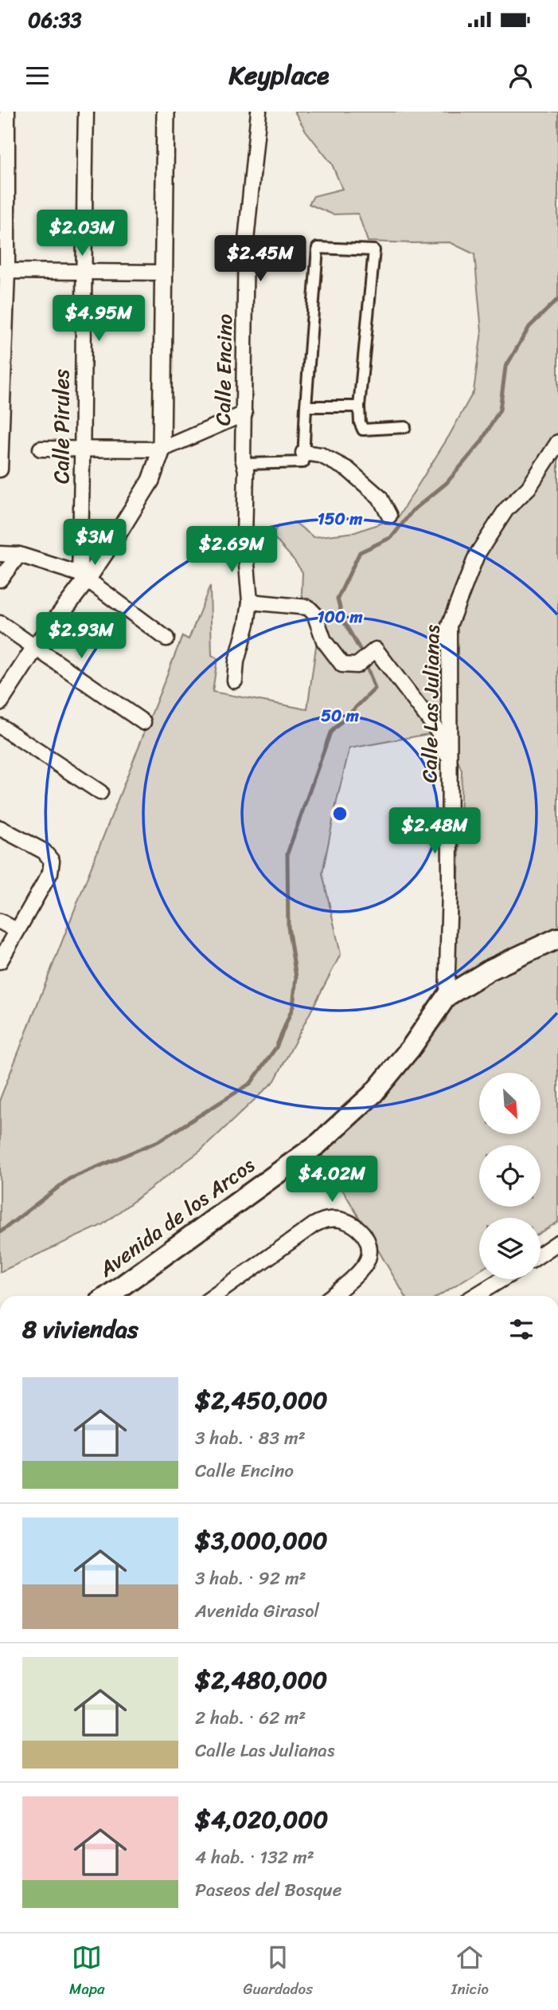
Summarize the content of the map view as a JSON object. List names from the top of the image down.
{
  "streets": {
    "main road": ["Avenida de los Arcos"],
    "street": ["Calle Encino", "Calle Pirules", "Calle Las Julianas"]
  },
  "crossings": [
    ["Calle Las Julianas", "Avenida de los Arcos"]
  ],
  "north": "bottom right",
  "page": {
    "status": "06:33",
    "header": "Keyplace",
    "price": [
      "$2.03M",
      "$2.45M",
      "$4.95M",
      "$3M",
      "$2.69M",
      "$2.93M",
      "$2.48M",
      "$4.02M"
    ],
    "heading": "8 viviendas",
    "list": [
      {
        "name": "$2,450,000",
        "note": "3 hab. · 83 m² · Calle Encino"
      },
      {
        "name": "$3,000,000",
        "note": "3 hab. · 92 m² · Avenida Girasol"
      },
      {
        "name": "$2,480,000",
        "note": "2 hab. · 62 m² · Calle Las Julianas"
      },
      {
        "name": "$4,020,000",
        "note": "4 hab. · 132 m² · Paseos del Bosque"
      }
    ],
    "tabs": ["Mapa", "Guardados", "Inicio"]
  },
  "rings": ["150 m", "100 m", "50 m"]
}
